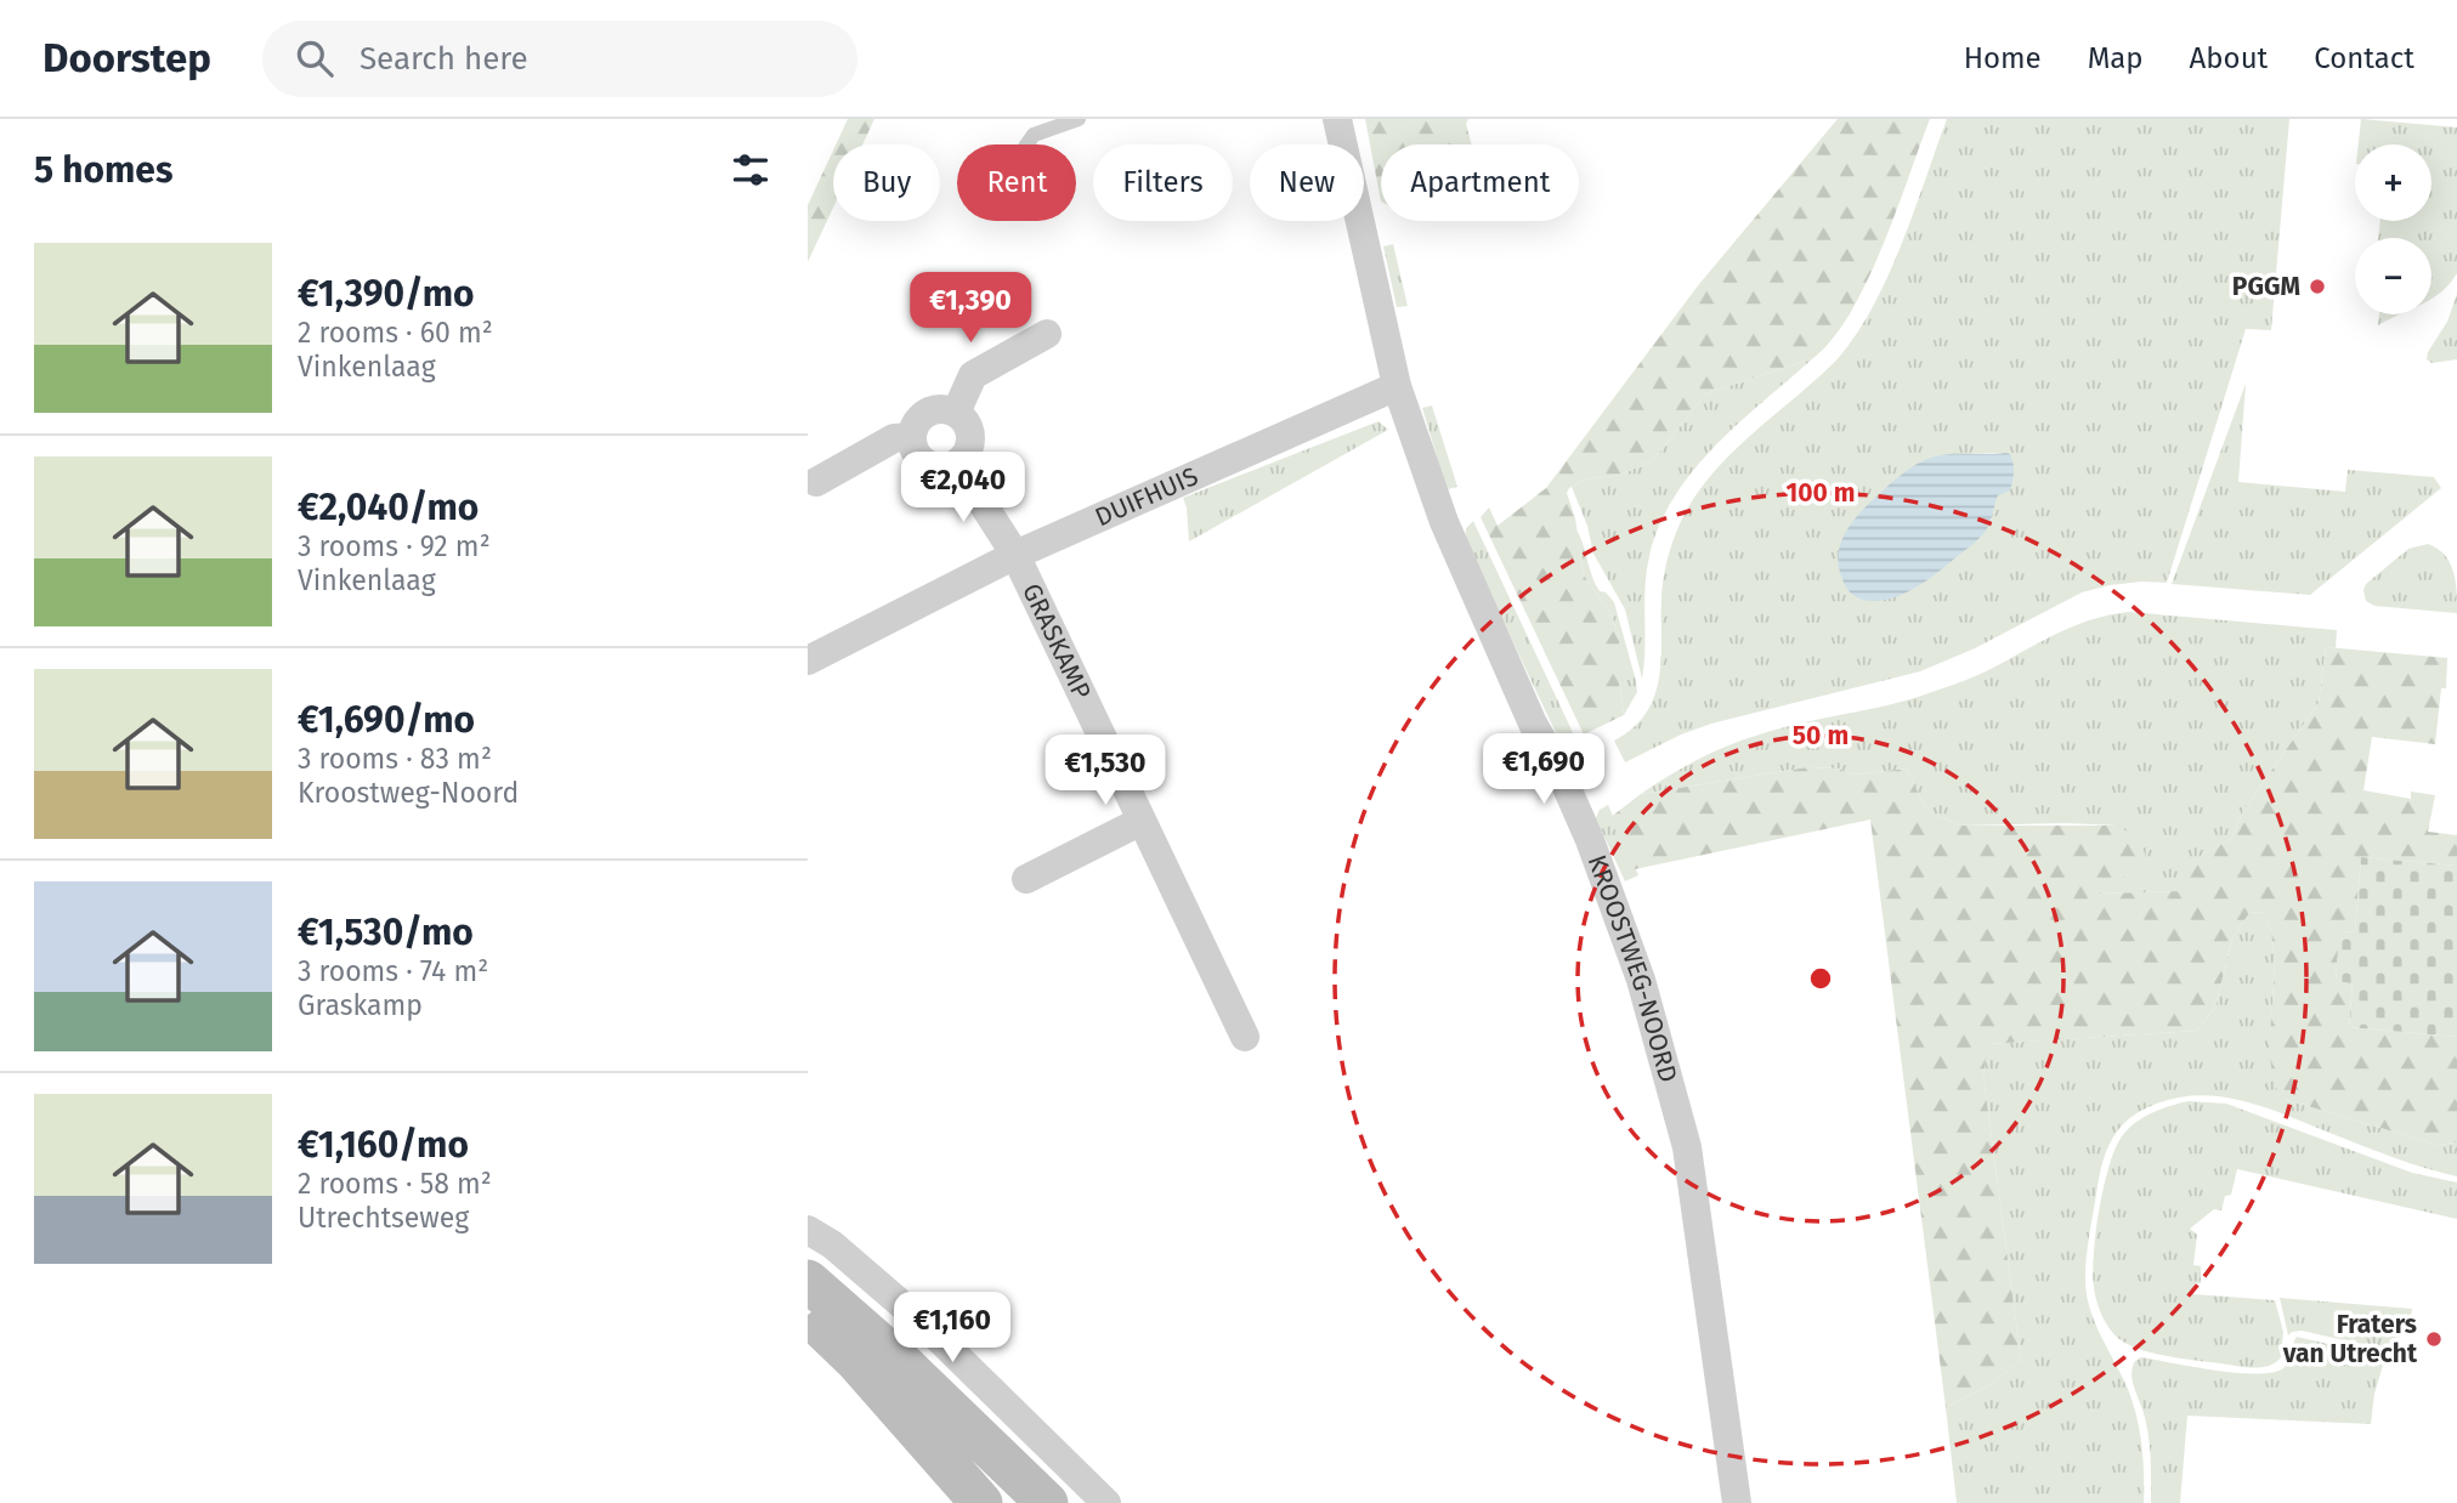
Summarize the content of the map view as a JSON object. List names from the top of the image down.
{
  "streets": {
    "street": ["DUIFHUIS", "GRASKAMP", "KROOSTWEG-NOORD"]
  },
  "crossings": [
    ["DUIFHUIS", "GRASKAMP"],
    ["DUIFHUIS", "KROOSTWEG-NOORD"]
  ],
  "places": ["PGGM", "Fraters van Utrecht"],
  "page": {
    "header": "Doorstep",
    "search": "Search here",
    "nav": [
      "Home",
      "Map",
      "About",
      "Contact"
    ],
    "heading": "5 homes",
    "map_buttons": ["+", "−"],
    "chip": [
      "Buy",
      "Rent",
      "Filters",
      "New",
      "Apartment"
    ],
    "list": [
      {
        "name": "€1,390/mo",
        "note": "2 rooms · 60 m² · Vinkenlaag"
      },
      {
        "name": "€2,040/mo",
        "note": "3 rooms · 92 m² · Vinkenlaag"
      },
      {
        "name": "€1,690/mo",
        "note": "3 rooms · 83 m² · Kroostweg-Noord"
      },
      {
        "name": "€1,530/mo",
        "note": "3 rooms · 74 m² · Graskamp"
      },
      {
        "name": "€1,160/mo",
        "note": "2 rooms · 58 m² · Utrechtseweg"
      }
    ],
    "price": [
      "€1,390",
      "€2,040",
      "€1,690",
      "€1,530",
      "€1,160"
    ]
  },
  "rings": ["100 m", "50 m"]
}
